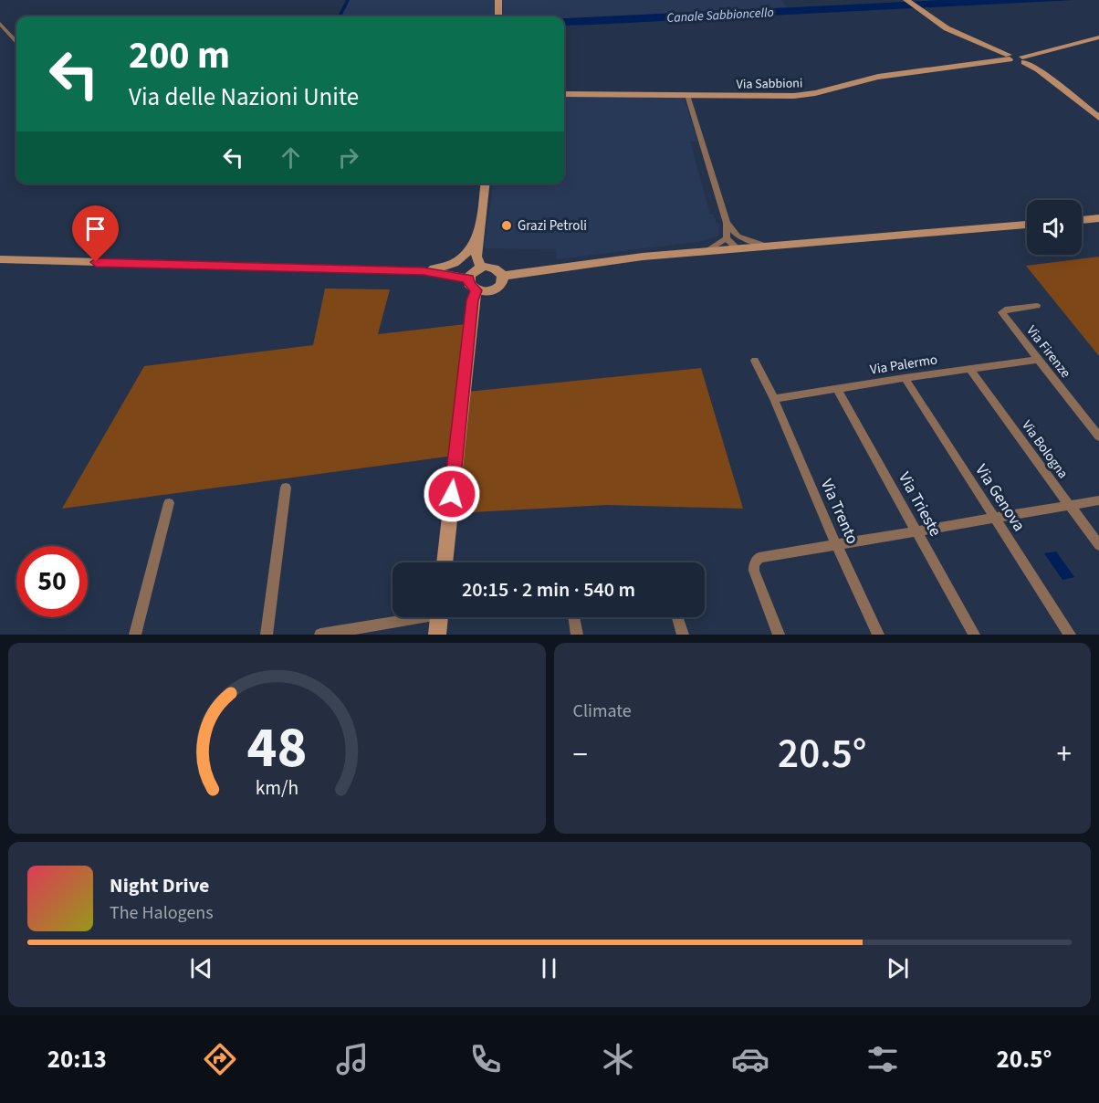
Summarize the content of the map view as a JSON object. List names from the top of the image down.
{
  "streets": {
    "street": [
      "Via Sabbioni",
      "Via Firenze",
      "Via Palermo",
      "Via Bologna",
      "Via Genova",
      "Via Trieste",
      "Via Trento"
    ]
  },
  "crossings": [
    ["Via Firenze", "Via Palermo"],
    ["Via Palermo", "Via Bologna"],
    ["Via Palermo", "Via Genova"],
    ["Via Palermo", "Via Trieste"],
    ["Via Palermo", "Via Trento"]
  ],
  "water": ["Canale Sabbioncello"],
  "places": ["Grazi Petroli"],
  "page": {
    "turn": ["200 m", "Via delle Nazioni Unite"],
    "limit": "50",
    "trip": "20:15 · 2 min · 540 m",
    "tile": "Climate",
    "heat": ["−", "20.5°", "+"],
    "song": ["Night Drive", "The Halogens"],
    "tabs": ["20:13", "20.5°"],
    "gauge": ["48", "km/h"]
  }
}
